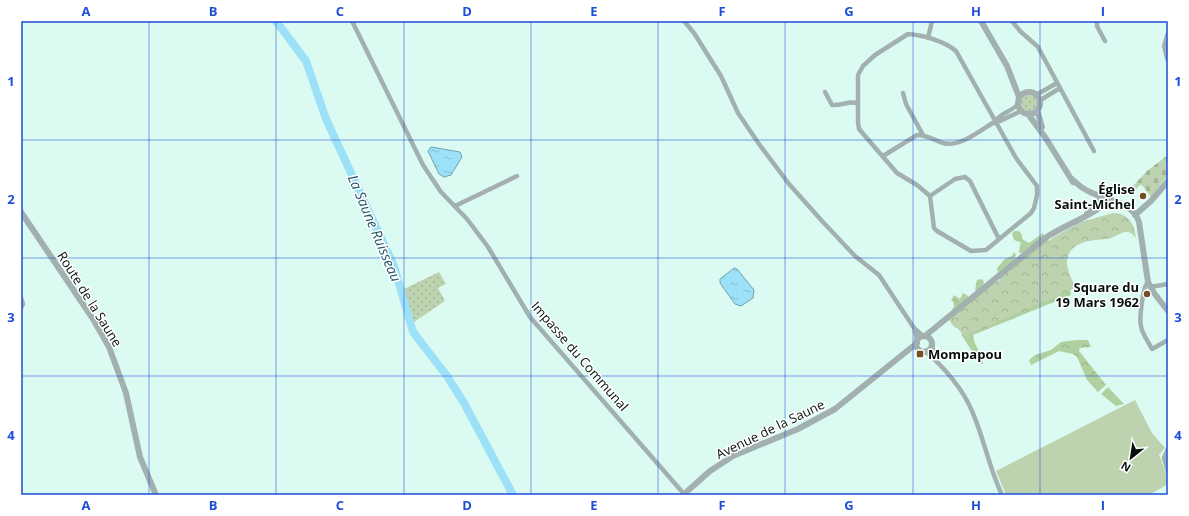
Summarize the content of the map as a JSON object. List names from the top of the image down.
{
  "streets": {
    "street": ["Route de la Saune", "Impasse du Communal", "Avenue de la Saune"]
  },
  "crossings": [
    ["Impasse du Communal", "Avenue de la Saune"]
  ],
  "water": ["La Saune Ruisseau"],
  "places": {
    "other": ["Église Saint-Michel", "Square du 19 Mars 1962"],
    "transit": ["Mompapou"]
  },
  "north": "bottom left",
  "grid": {
    "columns": [
      "A",
      "B",
      "C",
      "D",
      "E",
      "F",
      "G",
      "H",
      "I"
    ],
    "rows": [
      "1",
      "2",
      "3",
      "4"
    ]
  }
}
